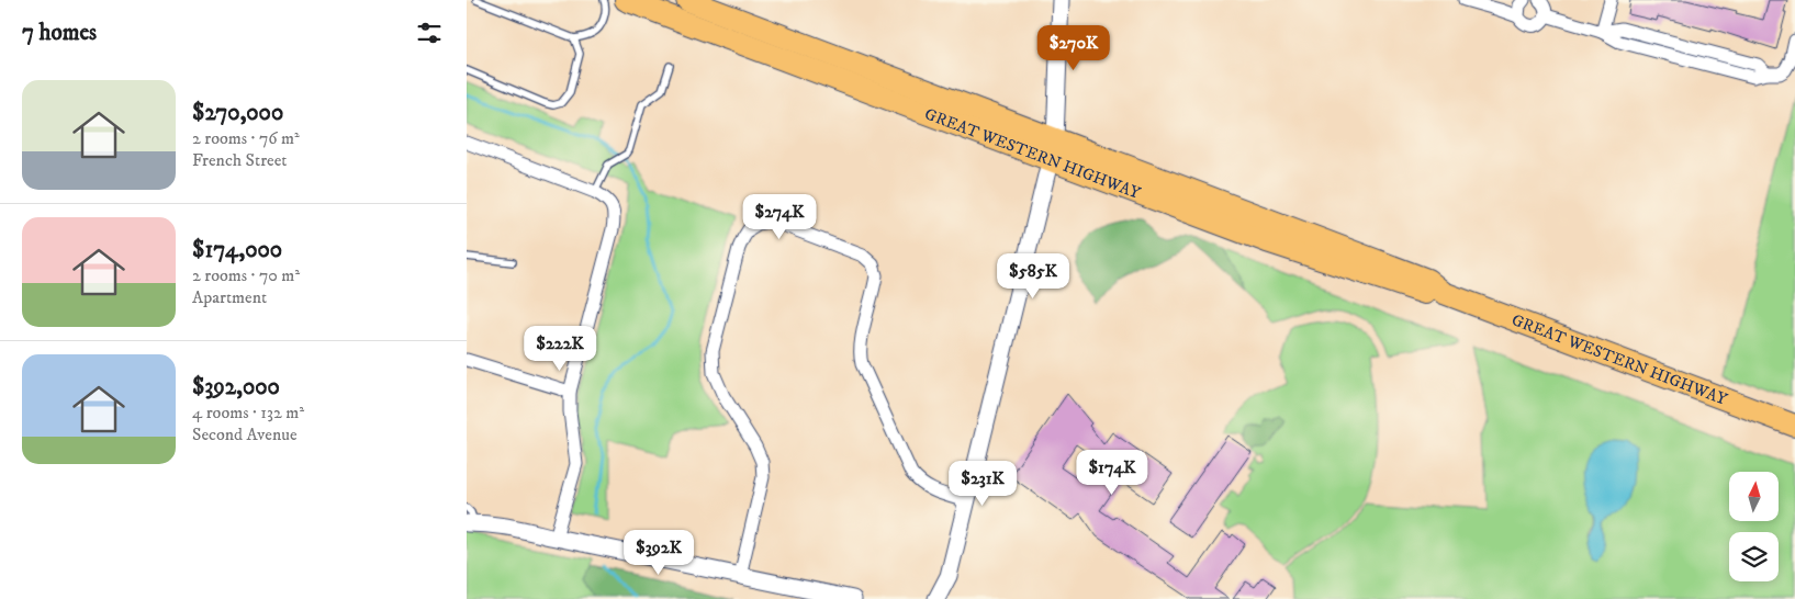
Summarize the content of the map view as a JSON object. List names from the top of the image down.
{
  "streets": {
    "highway": ["GREAT WESTERN HIGHWAY"]
  },
  "north": "top",
  "page": {
    "heading": "7 homes",
    "price": [
      "$270K",
      "$274K",
      "$585K",
      "$222K",
      "$174K",
      "$231K",
      "$392K"
    ],
    "list": [
      {
        "name": "$270,000",
        "note": "2 rooms · 76 m² · French Street"
      },
      {
        "name": "$174,000",
        "note": "2 rooms · 70 m² · Apartment"
      },
      {
        "name": "$392,000",
        "note": "4 rooms · 132 m² · Second Avenue"
      }
    ]
  }
}
